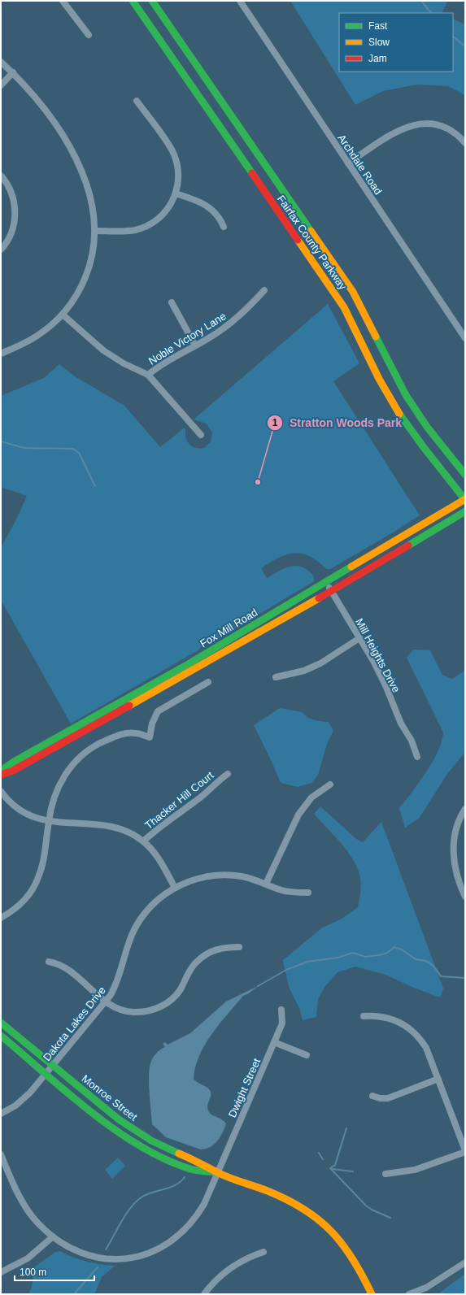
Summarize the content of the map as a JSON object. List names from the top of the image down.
{
  "streets": {
    "main road": ["Fairfax County Parkway", "Fox Mill Road", "Monroe Street"],
    "street": [
      "Archdale Road",
      "Noble Victory Lane",
      "Mill Heights Drive",
      "Thacker Hill Court",
      "Dakota Lakes Drive",
      "Dwight Street"
    ]
  },
  "crossings": [
    ["Fairfax County Parkway", "Fox Mill Road"],
    ["Fox Mill Road", "Mill Heights Drive"],
    ["Dakota Lakes Drive", "Monroe Street"],
    ["Dwight Street", "Monroe Street"]
  ],
  "places": ["Stratton Woods Park"],
  "legend": ["Fast", "Slow", "Jam"],
  "scale_bar": "100 m"
}
